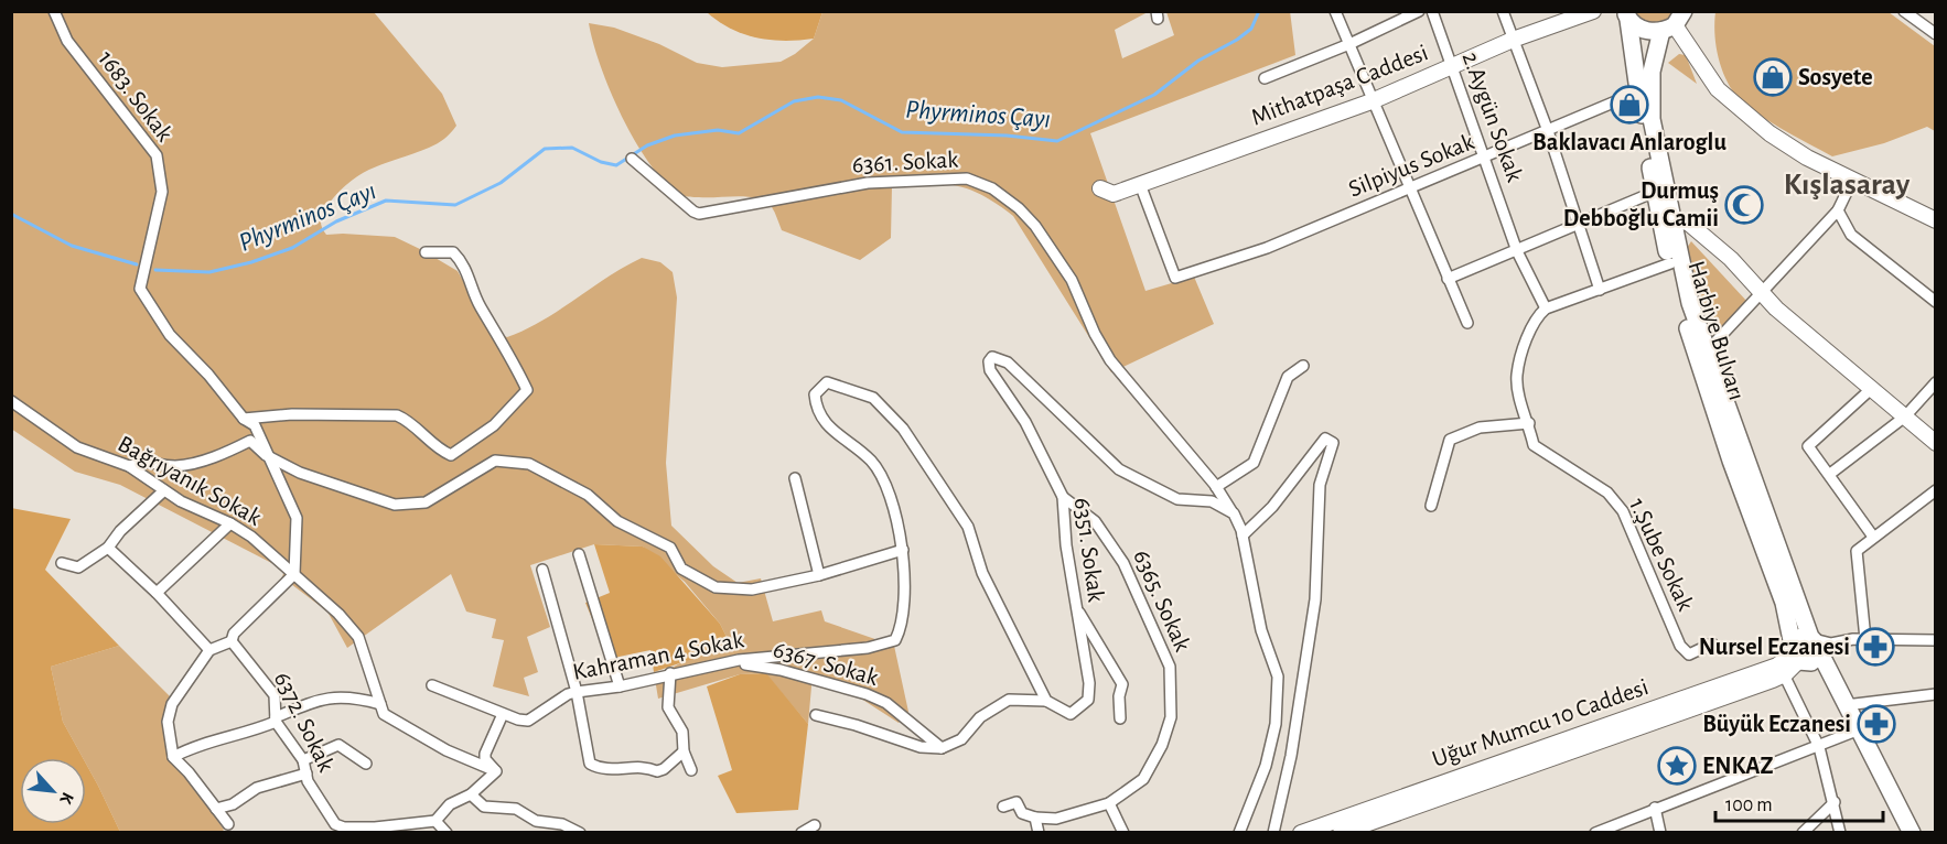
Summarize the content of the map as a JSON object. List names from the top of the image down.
{
  "streets": {
    "main road": ["Harbiye Bulvarı", "Uğur Mumcu 10 Caddesi"],
    "street": [
      "Mithatpaşa Caddesi",
      "1683. Sokak",
      "2.Aygün Sokak",
      "6361. Sokak",
      "Silpiyus Sokak",
      "Bağrıyanık Sokak",
      "6351. Sokak",
      "1.Şube Sokak",
      "6365. Sokak",
      "Kahraman 4 Sokak",
      "6367. Sokak",
      "6372. Sokak"
    ]
  },
  "crossings": [
    ["Mithatpaşa Caddesi", "2.Aygün Sokak"],
    ["Mithatpaşa Caddesi", "Silpiyus Sokak"],
    ["2.Aygün Sokak", "Silpiyus Sokak"],
    ["2.Aygün Sokak", "1.Şube Sokak"],
    ["6361. Sokak", "6351. Sokak"],
    ["Silpiyus Sokak", "Harbiye Bulvarı"],
    ["Harbiye Bulvarı", "Uğur Mumcu 10 Caddesi"],
    ["6351. Sokak", "6365. Sokak"],
    ["Kahraman 4 Sokak", "6367. Sokak"]
  ],
  "districts": ["Kışlasaray"],
  "water": ["Phyrminos Çayı"],
  "places": {
    "shop": ["Sosyete", "Baklavacı Anlaroglu"],
    "mosque": ["Durmuş Debboğlu Camii"],
    "pharmacy": ["Nursel Eczanesi", "Büyük Eczanesi"],
    "place": ["ENKAZ"]
  },
  "scale_bar": "100 m",
  "north": "bottom right"
}
